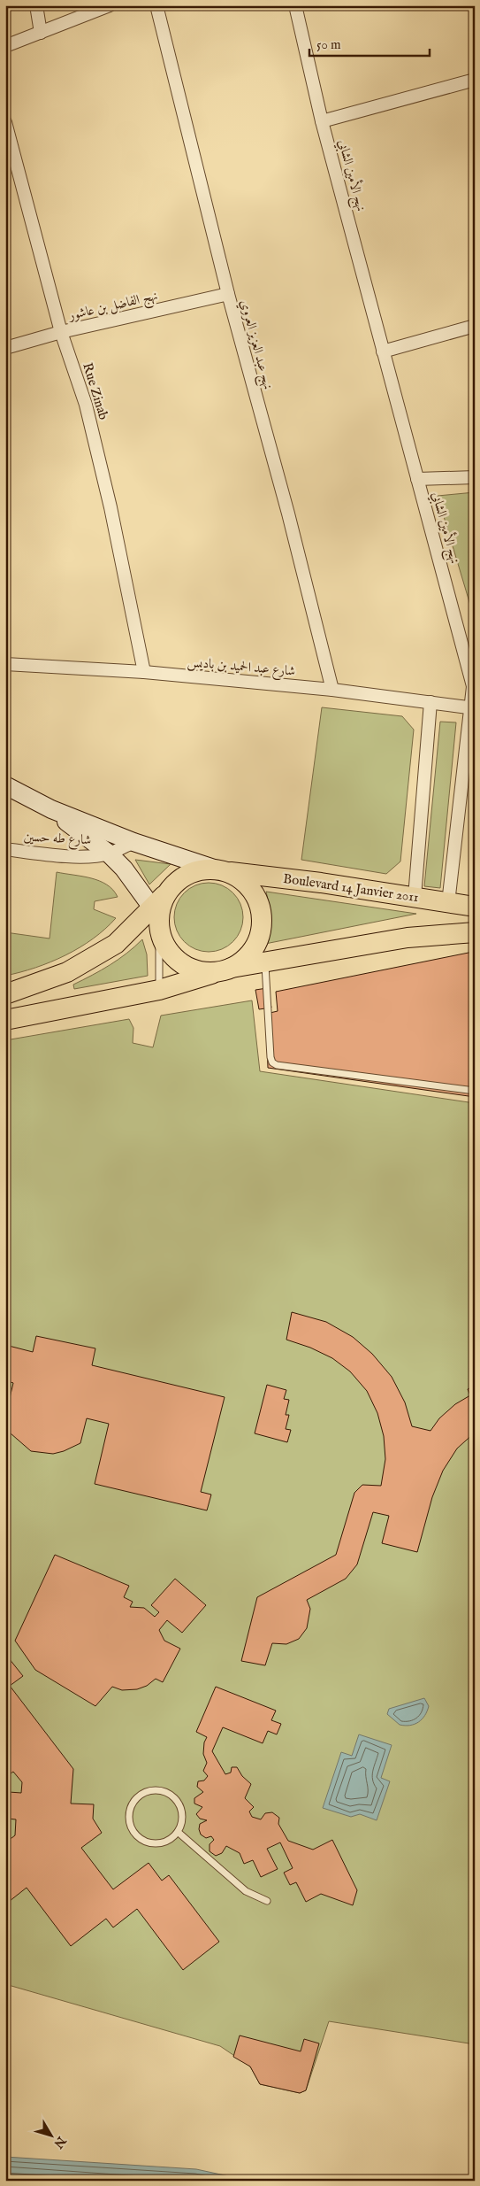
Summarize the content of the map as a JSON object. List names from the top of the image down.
{
  "streets": {
    "main road": ["Boulevard 14 Janvier 2011"],
    "street": [
      "نهج الأمين الشابي",
      "نهج الفاضل بن عاشور",
      "نهج عبد العزيز العروي",
      "Rue Zinab",
      "شارع عبد الحميد بن باديس",
      "شارع طه حسين"
    ]
  },
  "crossings": [
    ["نهج الفاضل بن عاشور", "نهج عبد العزيز العروي"],
    ["نهج الفاضل بن عاشور", "Rue Zinab"],
    ["نهج عبد العزيز العروي", "شارع عبد الحميد بن باديس"],
    ["Rue Zinab", "شارع عبد الحميد بن باديس"]
  ],
  "scale_bar": "50 m",
  "north": "bottom right"
}
